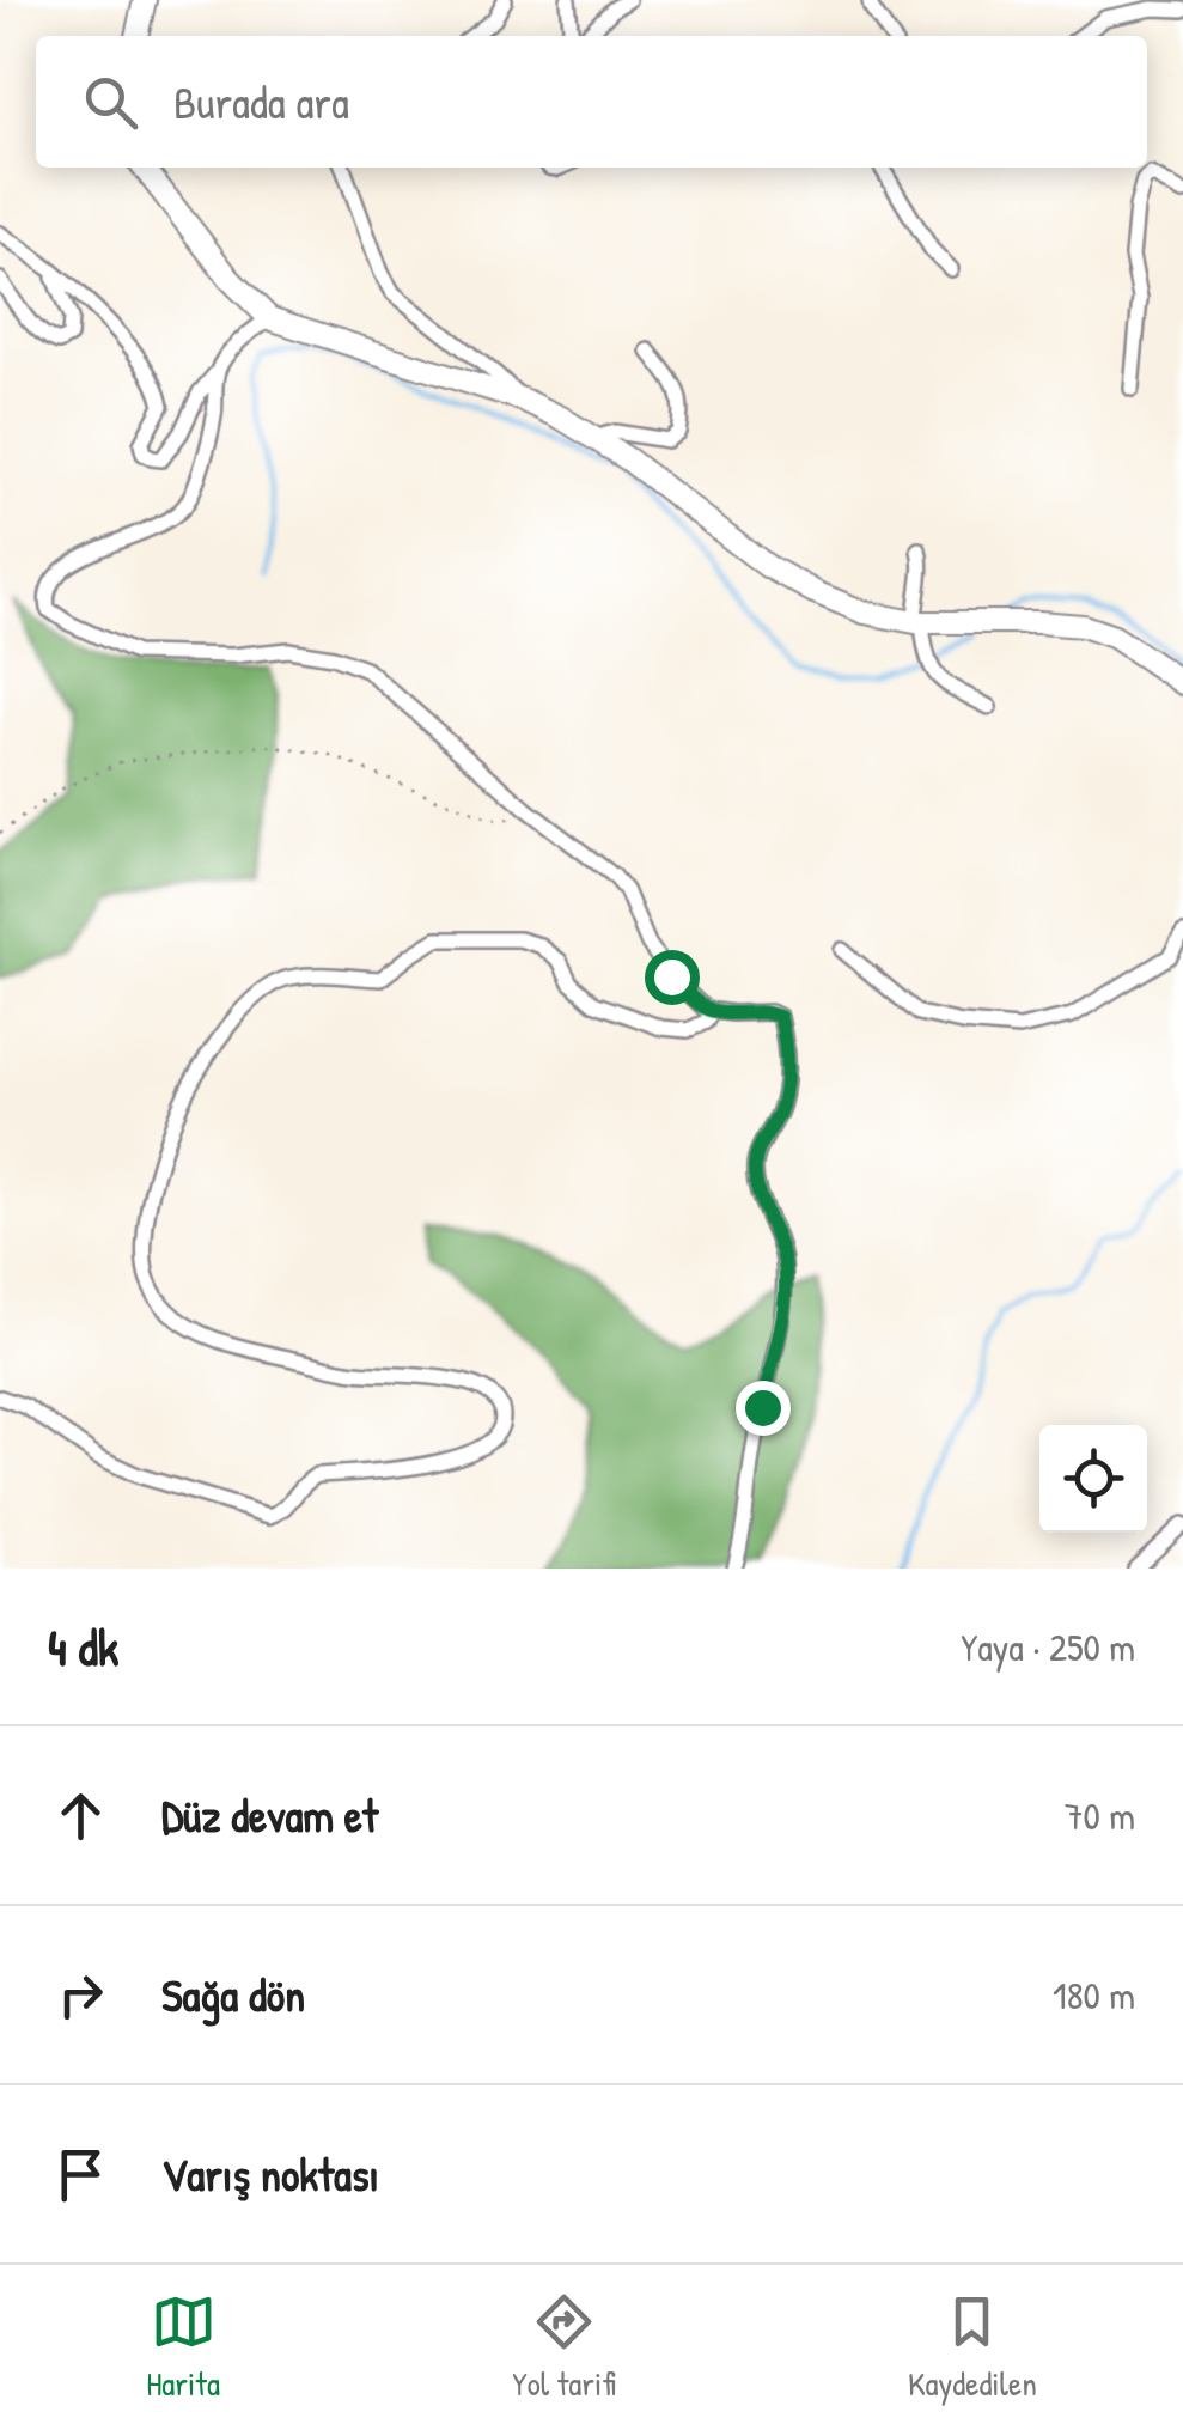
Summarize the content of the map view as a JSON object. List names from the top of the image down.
{
  "page": {
    "search": "Burada ara",
    "heading": ["4 dk", "Yaya · 250 m"],
    "list": [
      ["Düz devam et", "70 m"],
      ["Sağa dön", "180 m"],
      "Varış noktası"
    ],
    "nav": ["Harita", "Yol tarifi", "Kaydedilen"]
  }
}
